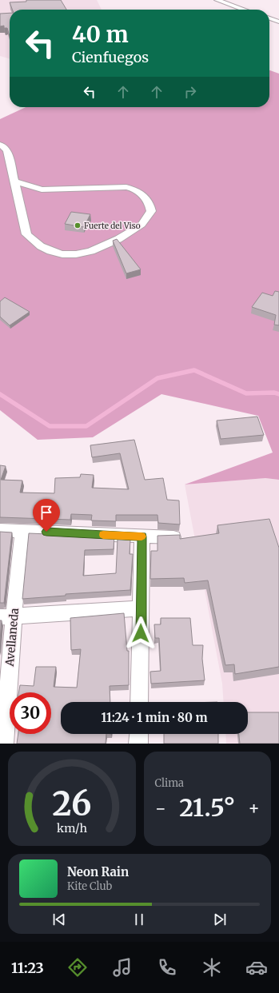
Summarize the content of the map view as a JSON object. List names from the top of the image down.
{
  "streets": {
    "street": ["Avellaneda"]
  },
  "places": ["Fuerte del Viso"],
  "page": {
    "turn": ["40 m", "Cienfuegos"],
    "limit": "30",
    "trip": "11:24 · 1 min · 80 m",
    "tile": "Clima",
    "heat": ["−", "21.5°", "+"],
    "song": ["Neon Rain", "Kite Club"],
    "tabs": "11:23",
    "gauge": ["26", "km/h"]
  }
}
